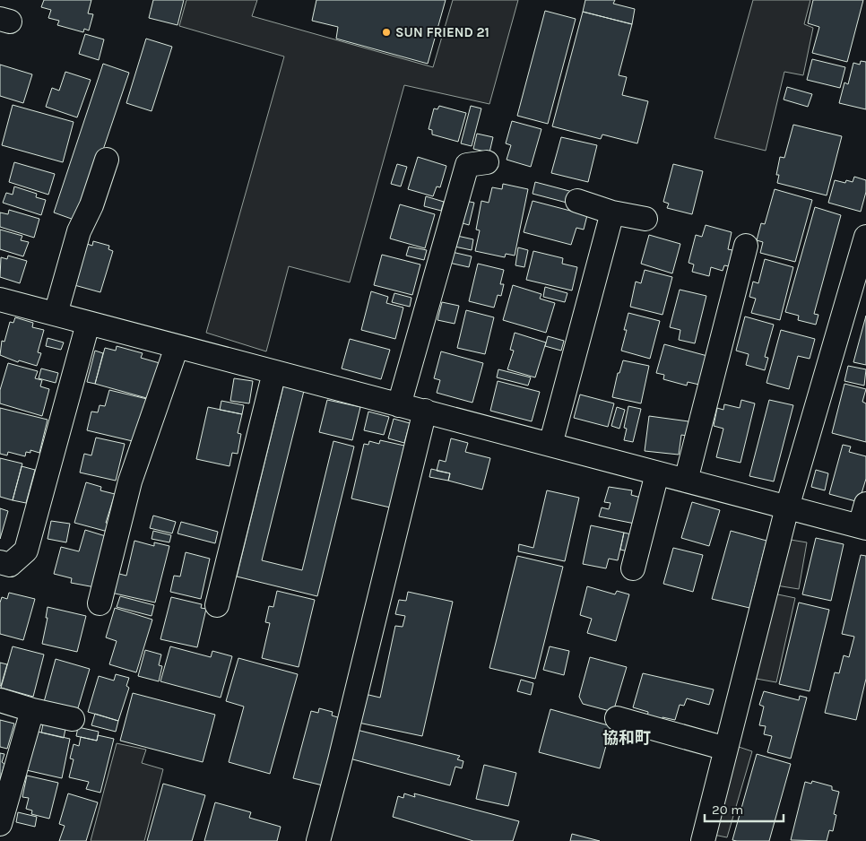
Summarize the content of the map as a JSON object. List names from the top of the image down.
{
  "districts": ["協和町"],
  "places": ["SUN FRIEND 21"],
  "scale_bar": "20 m"
}
